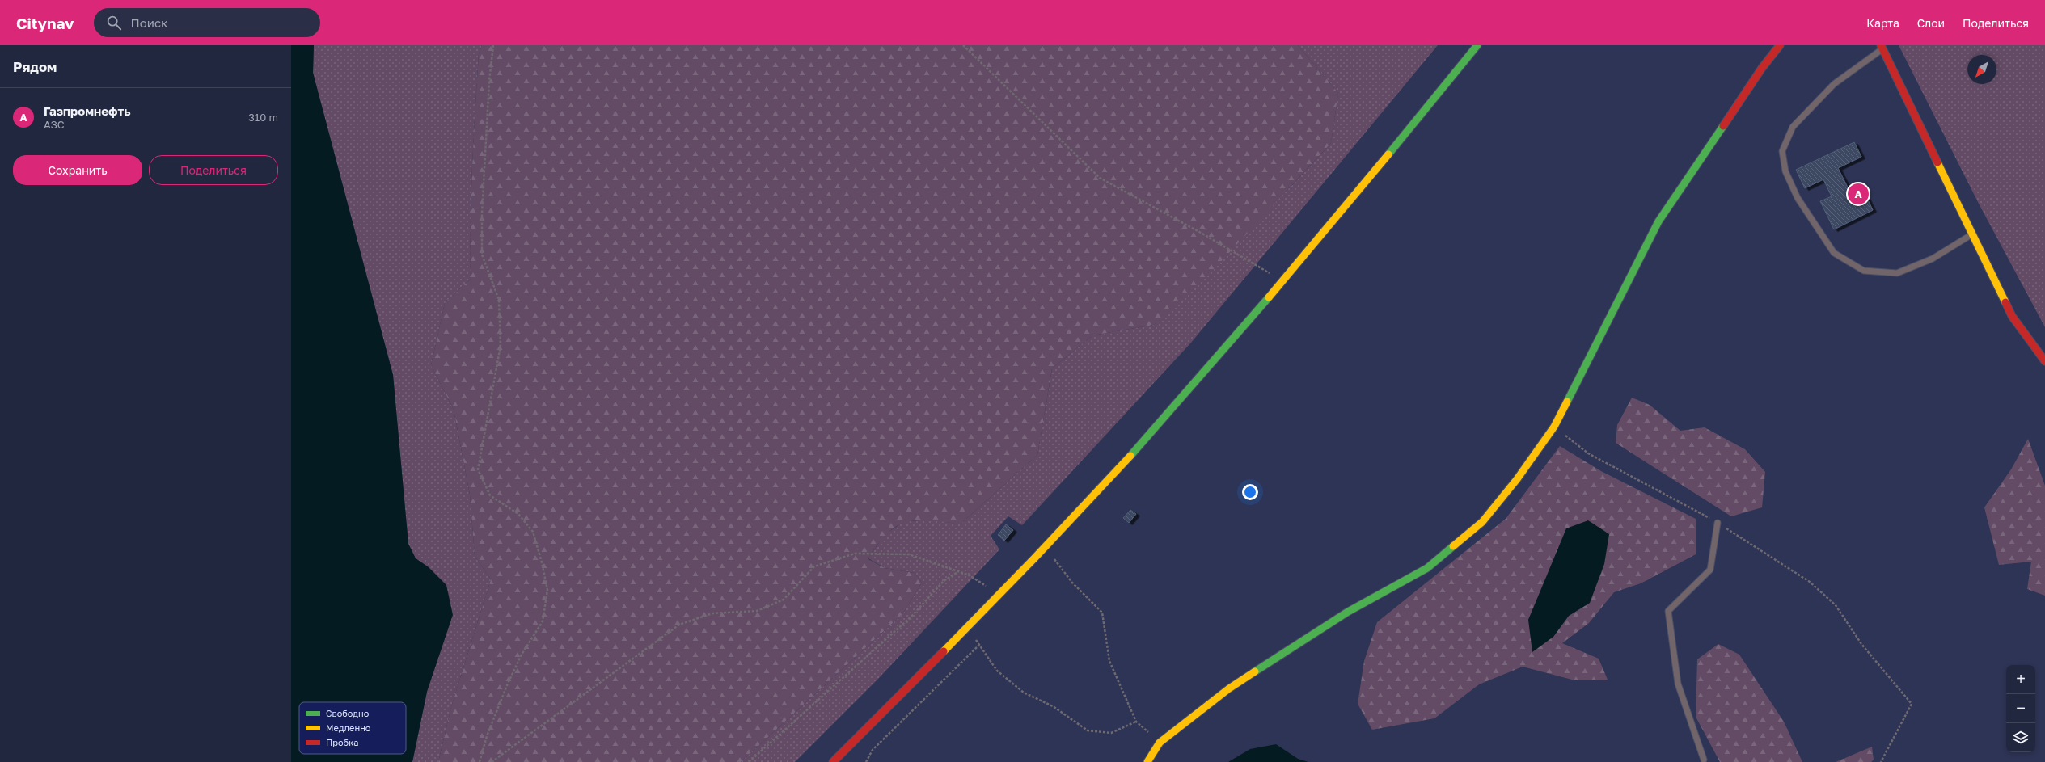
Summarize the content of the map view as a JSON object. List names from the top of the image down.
{
  "legend": ["Свободно", "Медленно", "Пробка"],
  "north": "bottom left",
  "page": {
    "header": "Citynav",
    "search": "Поиск",
    "nav": ["Карта", "Слои", "Поделиться"],
    "heading": "Рядом",
    "list": [
      {
        "mark": "A",
        "name": "Газпромнефть",
        "note": "АЗС",
        "value": "310 m"
      }
    ],
    "buttons": ["Сохранить", "Поделиться"],
    "pins": "A",
    "map_buttons": ["+", "−"]
  }
}
